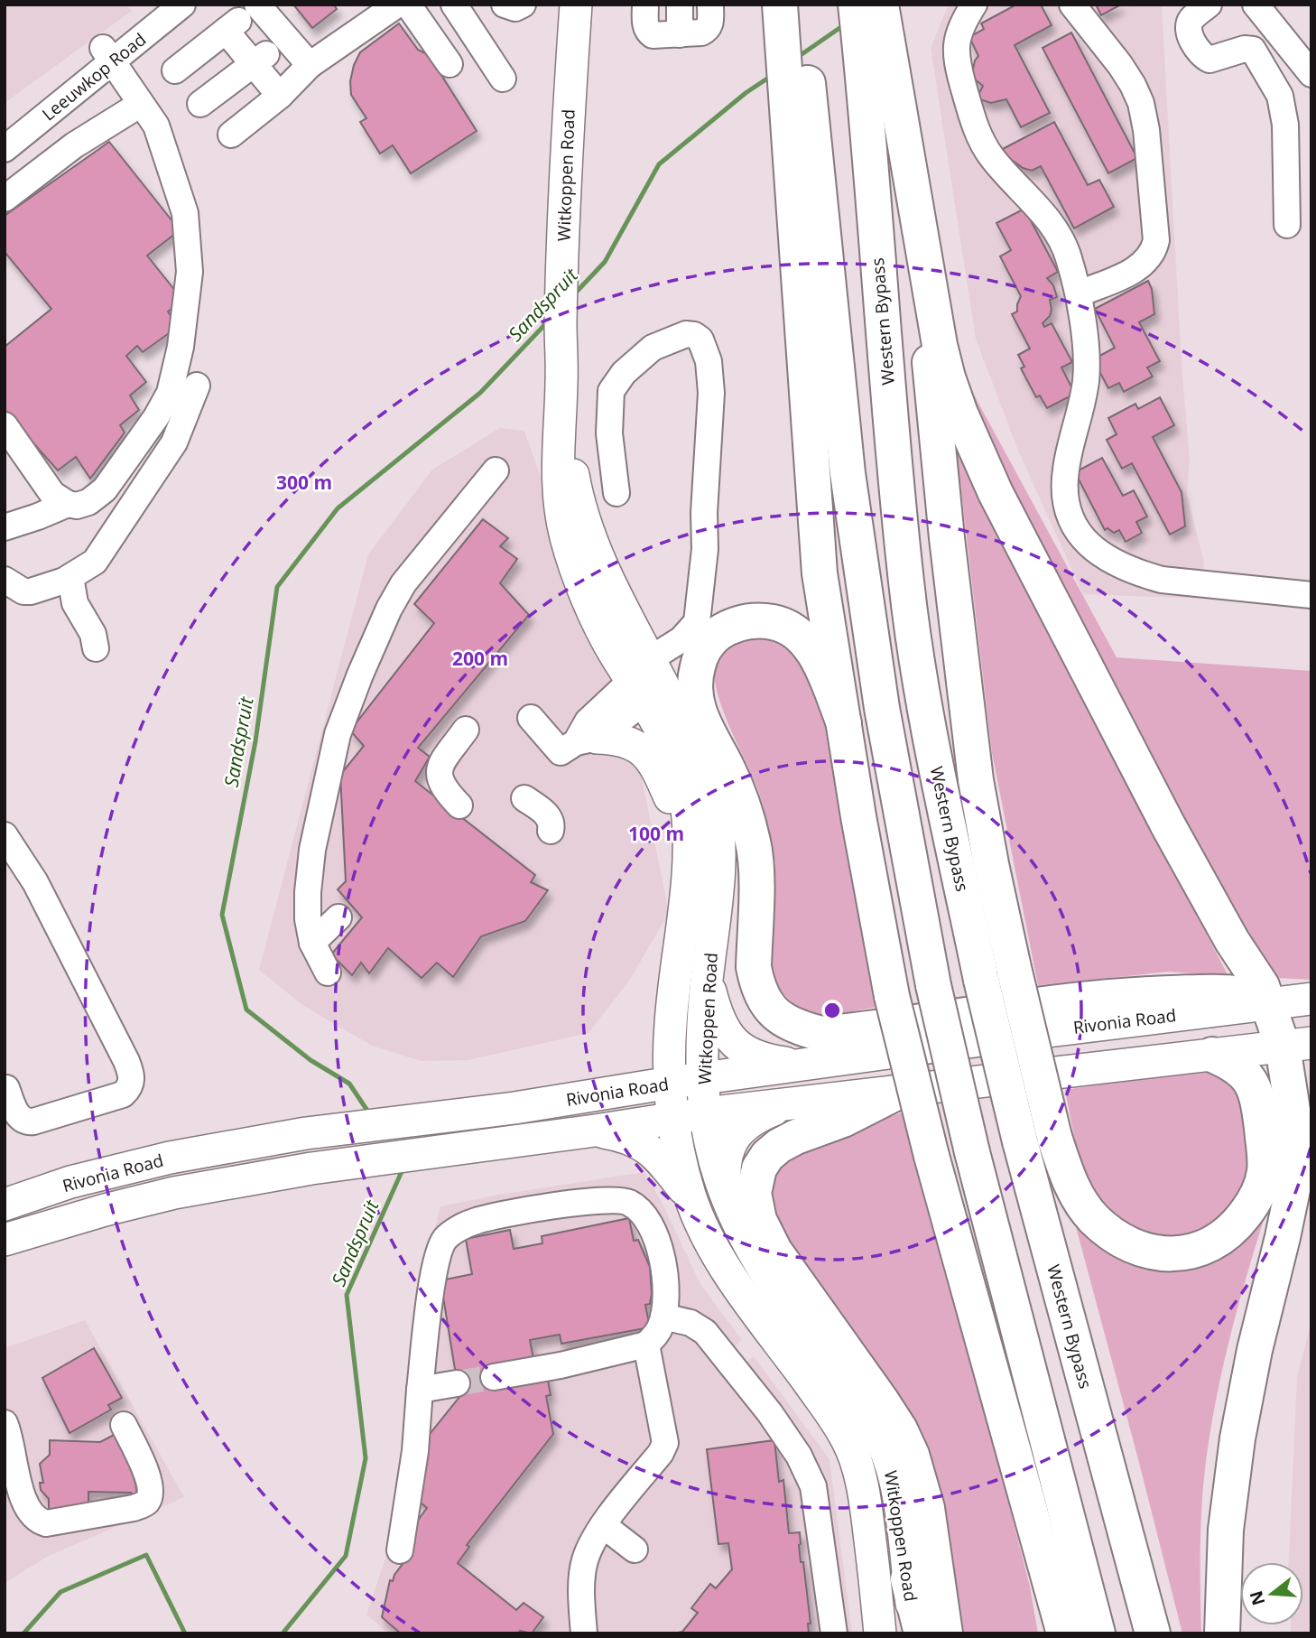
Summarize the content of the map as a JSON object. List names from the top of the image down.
{
  "streets": {
    "highway": ["Western Bypass"],
    "main road": ["Witkoppen Road", "Rivonia Road"],
    "street": ["Leeuwkop Road"]
  },
  "crossings": [
    ["Witkoppen Road", "Rivonia Road"]
  ],
  "water": ["Sandspruit"],
  "north": "left",
  "rings": ["300 m", "200 m", "100 m"]
}
